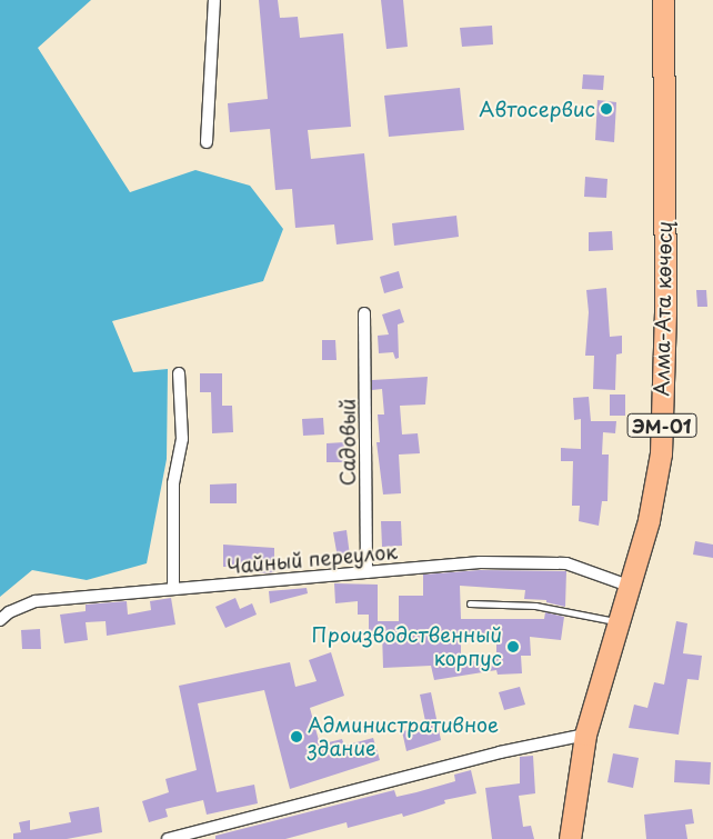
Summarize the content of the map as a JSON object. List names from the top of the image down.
{
  "streets": {
    "highway": ["Алма-Ата көчөсү", "ЭМ-01"],
    "street": ["Садовый", "Чайный переулок"]
  },
  "crossings": [
    ["Алма-Ата көчөсү", "Чайный переулок"],
    ["Садовый", "Чайный переулок"]
  ],
  "places": ["Автосервис", "Производственный корпус", "Административное здание"]
}
